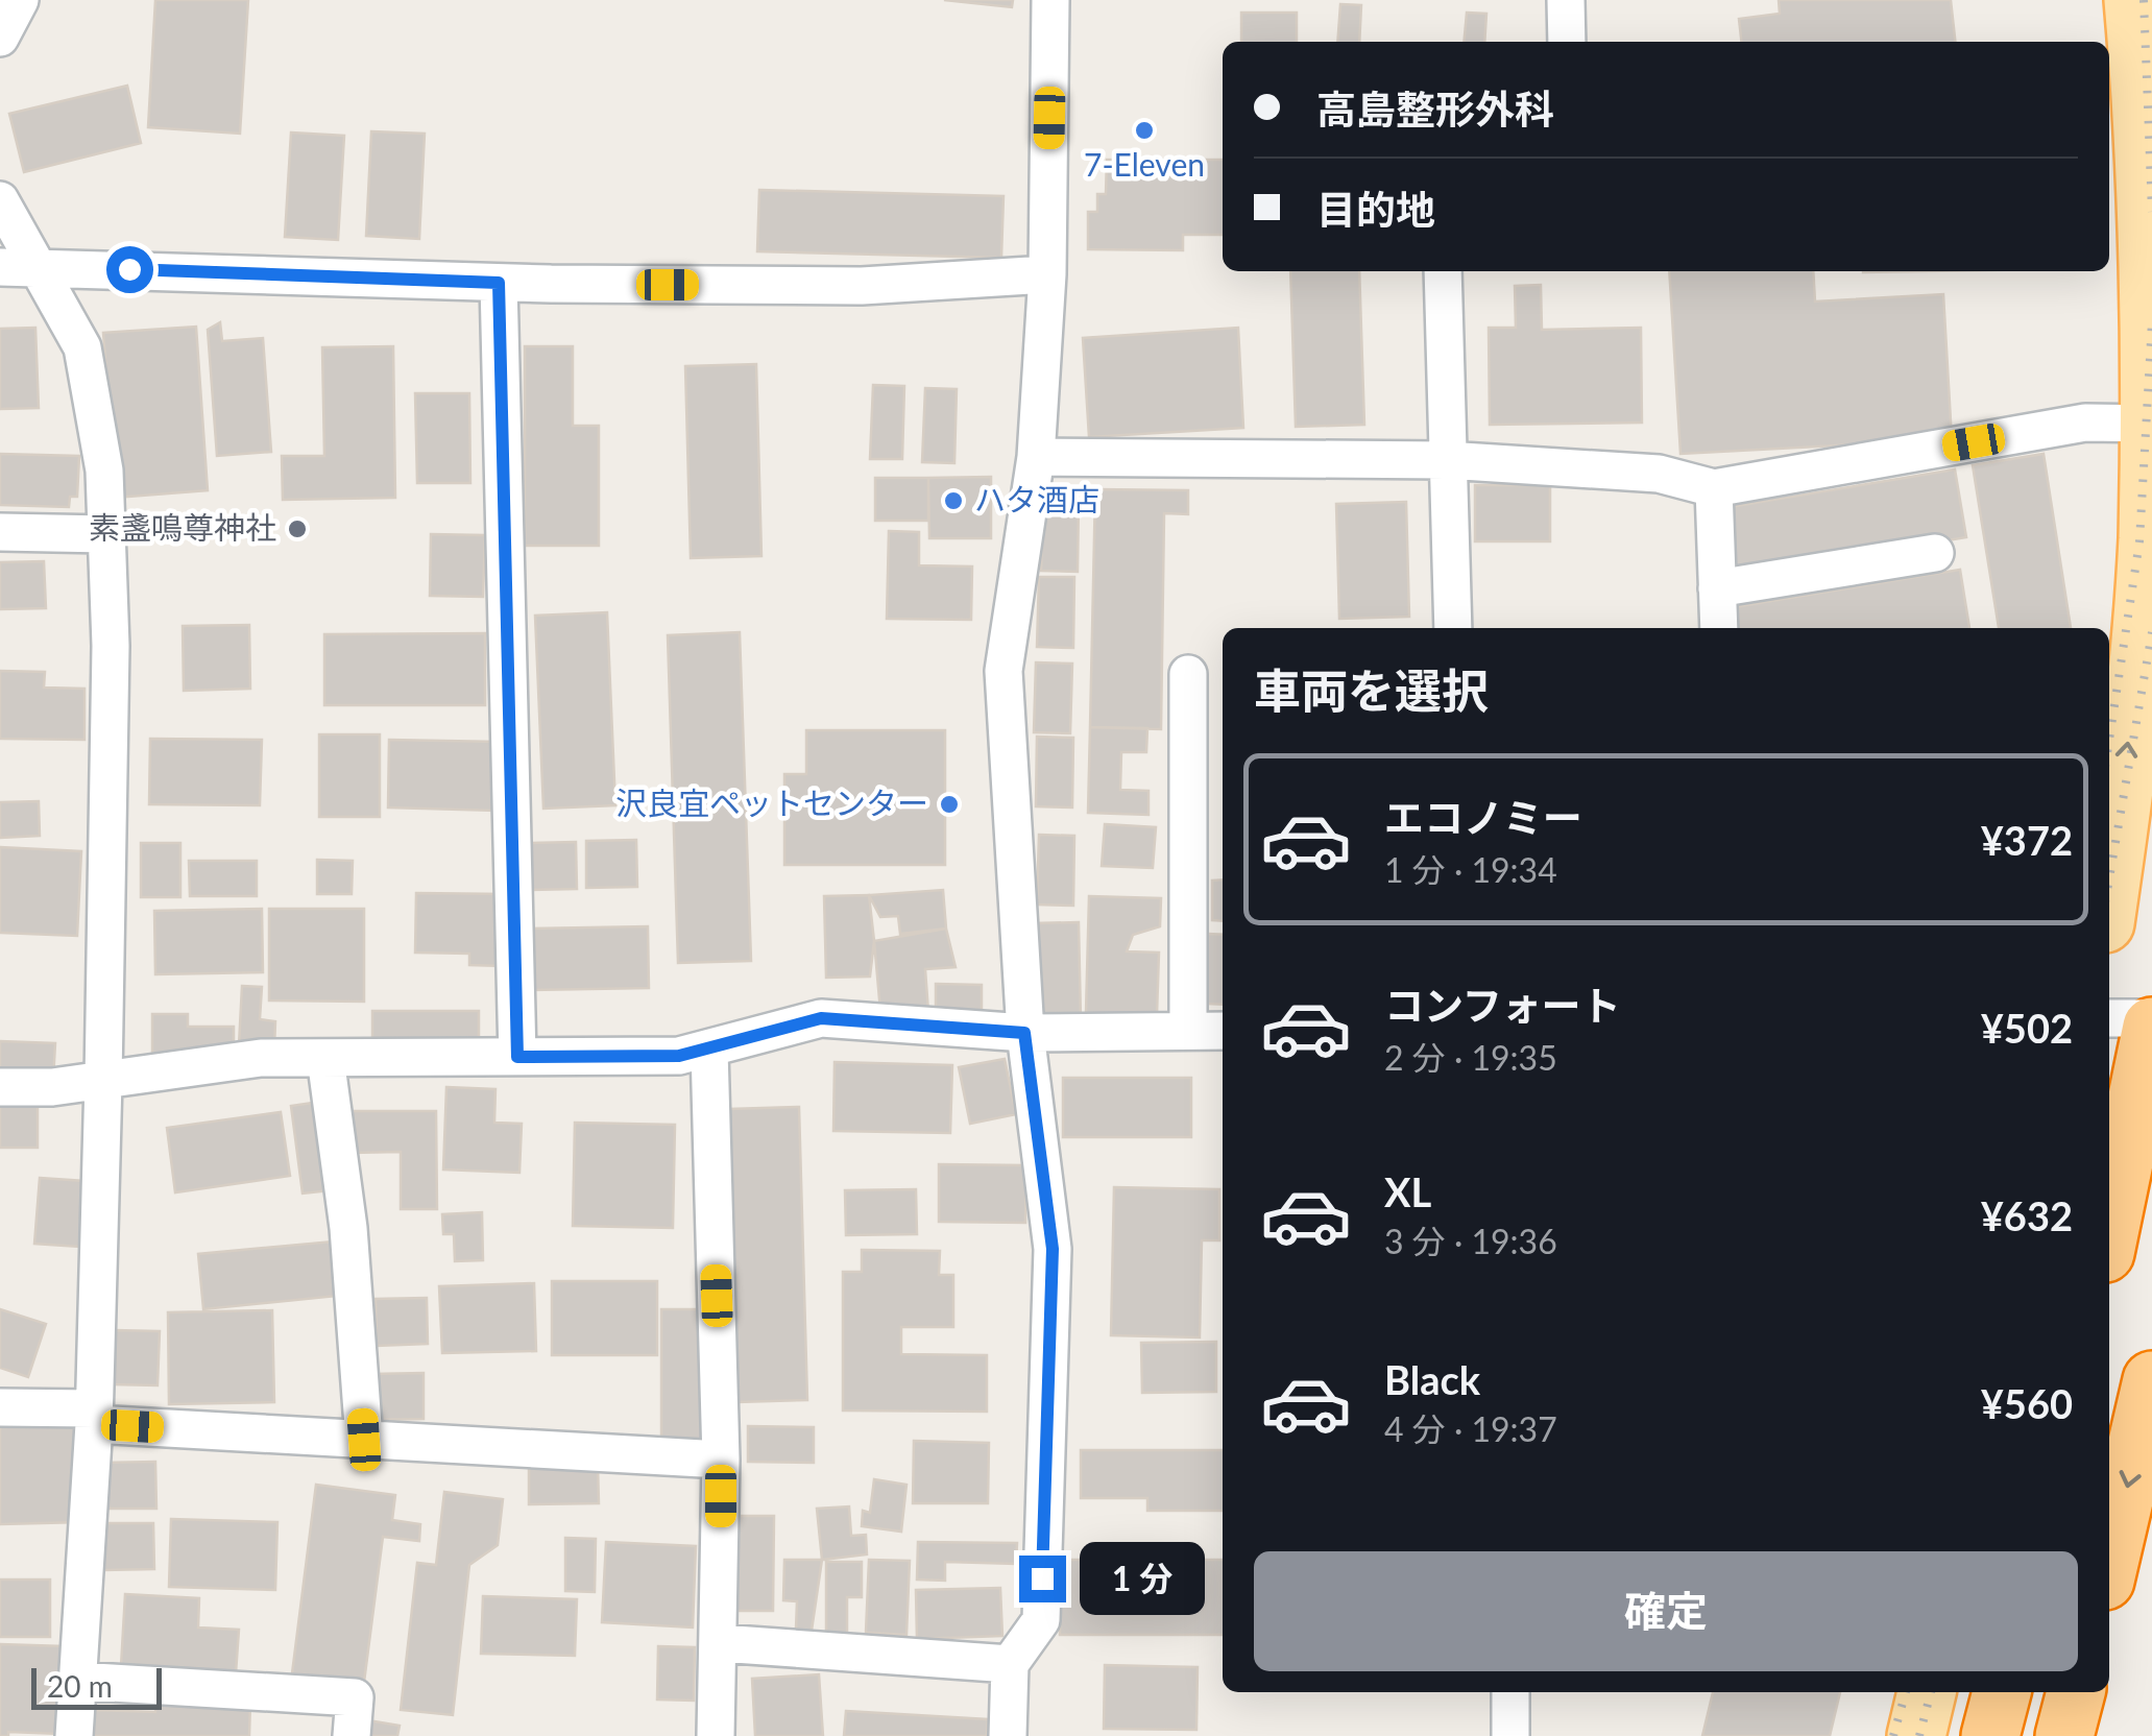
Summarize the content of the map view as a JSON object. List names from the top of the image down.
{
  "places": [
    "7-Eleven",
    "ハタ酒店",
    "素盞鳴尊神社",
    "沢良宜ペットセンター"
  ],
  "scale_bar": "20 m",
  "page": {
    "banner": ["高島整形外科", "目的地"],
    "heading": "車両を選択",
    "list": [
      {
        "name": "エコノミー",
        "note": "1 分 · 19:34",
        "value": "¥372"
      },
      {
        "name": "コンフォート",
        "note": "2 分 · 19:35",
        "value": "¥502"
      },
      {
        "name": "XL",
        "note": "3 分 · 19:36",
        "value": "¥632"
      },
      {
        "name": "Black",
        "note": "4 分 · 19:37",
        "value": "¥560"
      }
    ],
    "buttons": "確定",
    "bubble": "1 分",
    "scale": "20 m"
  }
}
